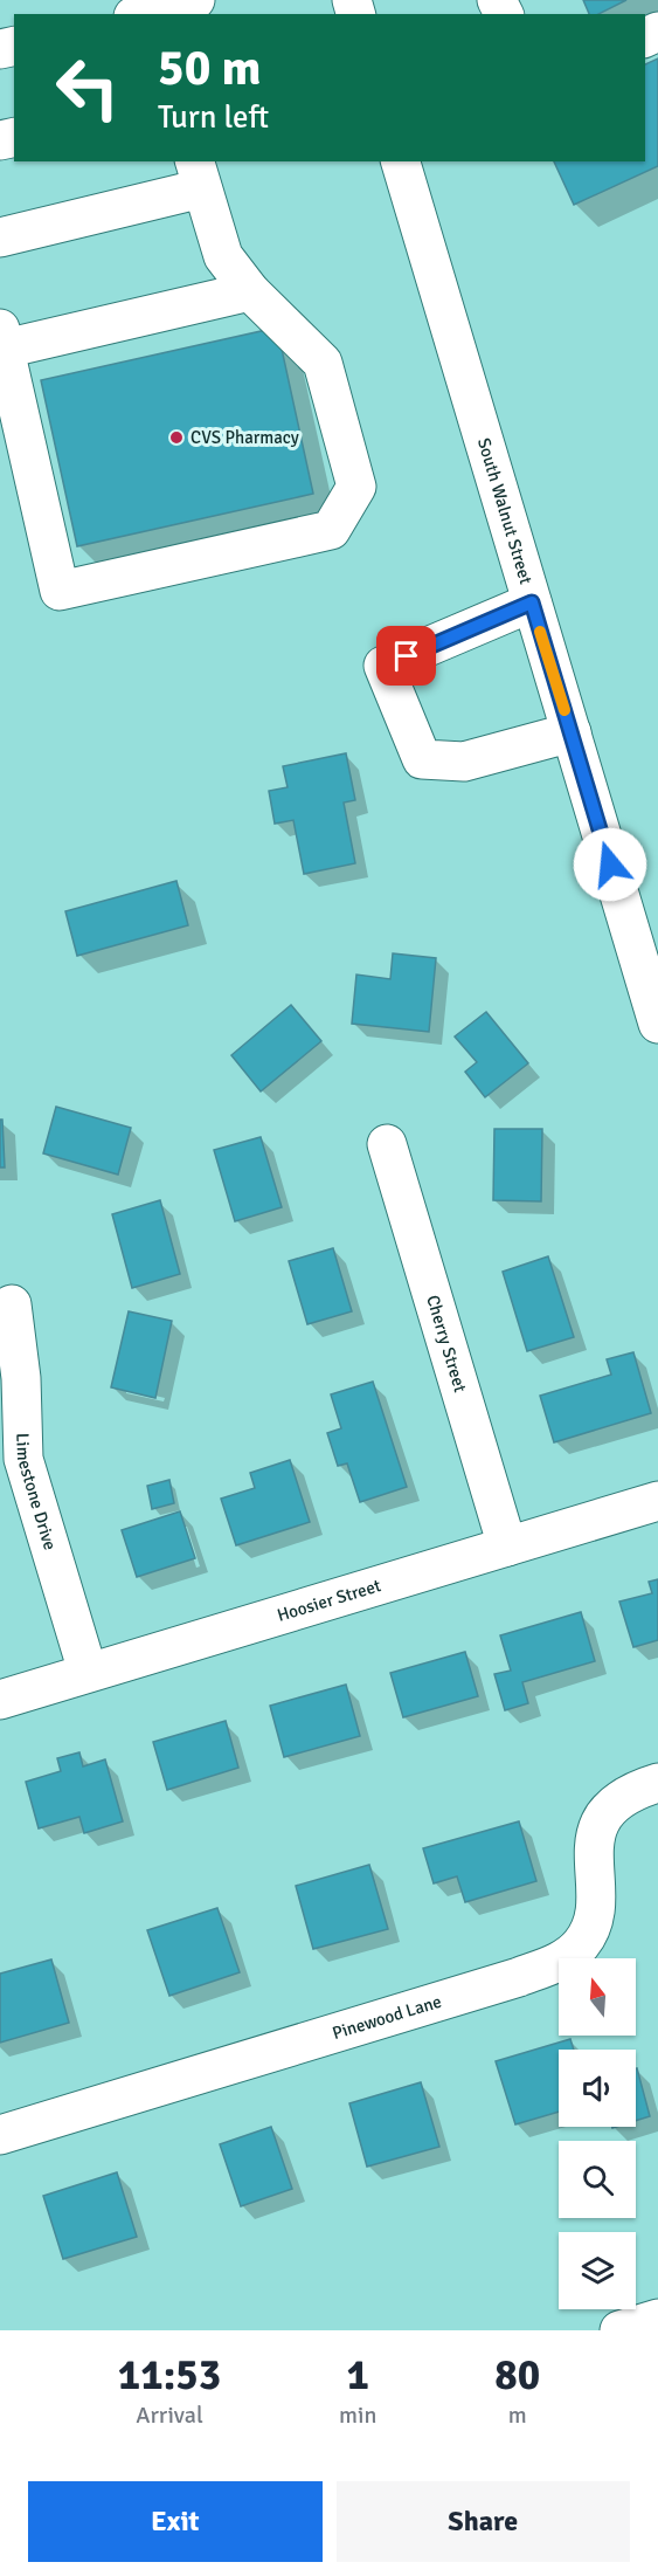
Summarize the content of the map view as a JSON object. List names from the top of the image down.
{
  "streets": {
    "street": [
      "South Walnut Street",
      "Cherry Street",
      "Limestone Drive",
      "Hoosier Street",
      "Pinewood Lane"
    ]
  },
  "crossings": [
    ["Cherry Street", "Hoosier Street"],
    ["Limestone Drive", "Hoosier Street"]
  ],
  "places": ["CVS Pharmacy"],
  "north": "top",
  "page": {
    "turn": ["50 m", "Turn left"],
    "eta": [
      "11:53",
      "Arrival",
      "1",
      "min",
      "80",
      "m"
    ],
    "buttons": ["Exit", "Share"]
  }
}
